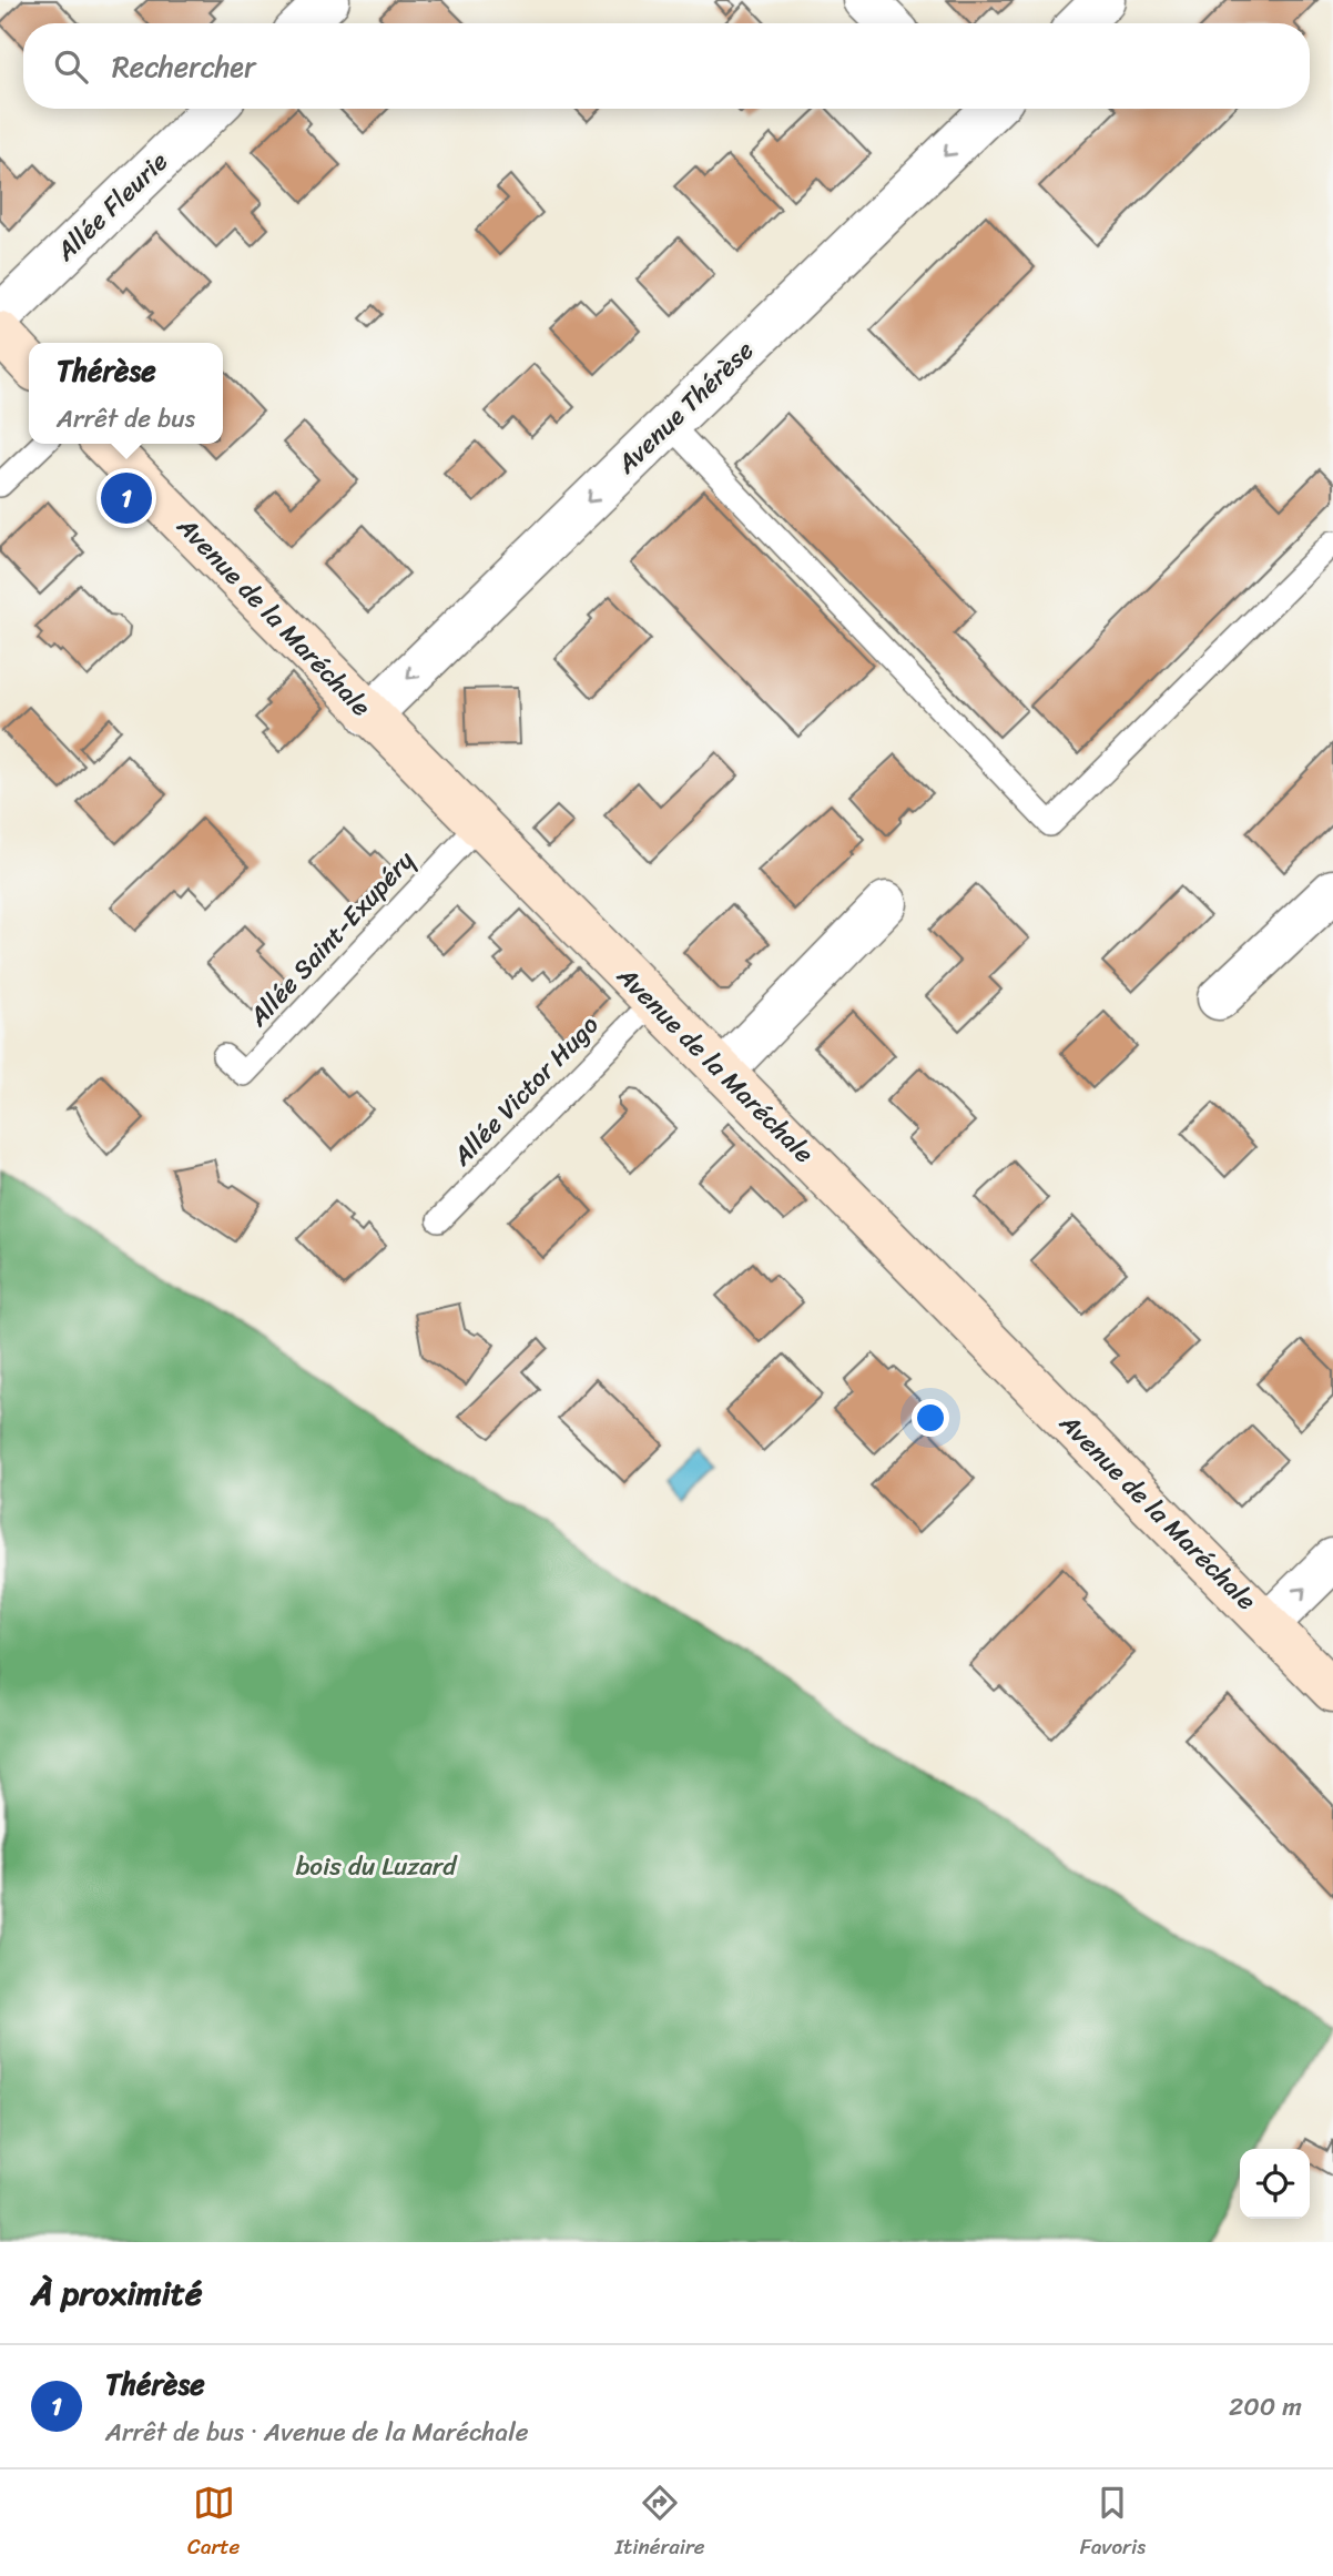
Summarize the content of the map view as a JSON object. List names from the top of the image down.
{
  "streets": {
    "street": ["Allée Fleurie", "Avenue Thérèse", "Avenue de la Maréchale"],
    "lane": ["Allée Saint-Exupéry", "Allée Victor Hugo"]
  },
  "crossings": [
    ["Avenue Thérèse", "Avenue de la Maréchale"],
    ["Avenue de la Maréchale", "Allée Saint-Exupéry"],
    ["Avenue de la Maréchale", "Allée Victor Hugo"]
  ],
  "one_way": ["Avenue Thérèse"],
  "parks": ["bois du Luzard"],
  "page": {
    "search": "Rechercher",
    "popup": ["Thérèse", "Arrêt de bus"],
    "pins": "1",
    "heading": "À proximité",
    "list": [
      {
        "mark": "1",
        "name": "Thérèse",
        "note": "Arrêt de bus · Avenue de la Maréchale",
        "value": "200 m"
      }
    ],
    "nav": ["Carte", "Itinéraire", "Favoris"]
  }
}
